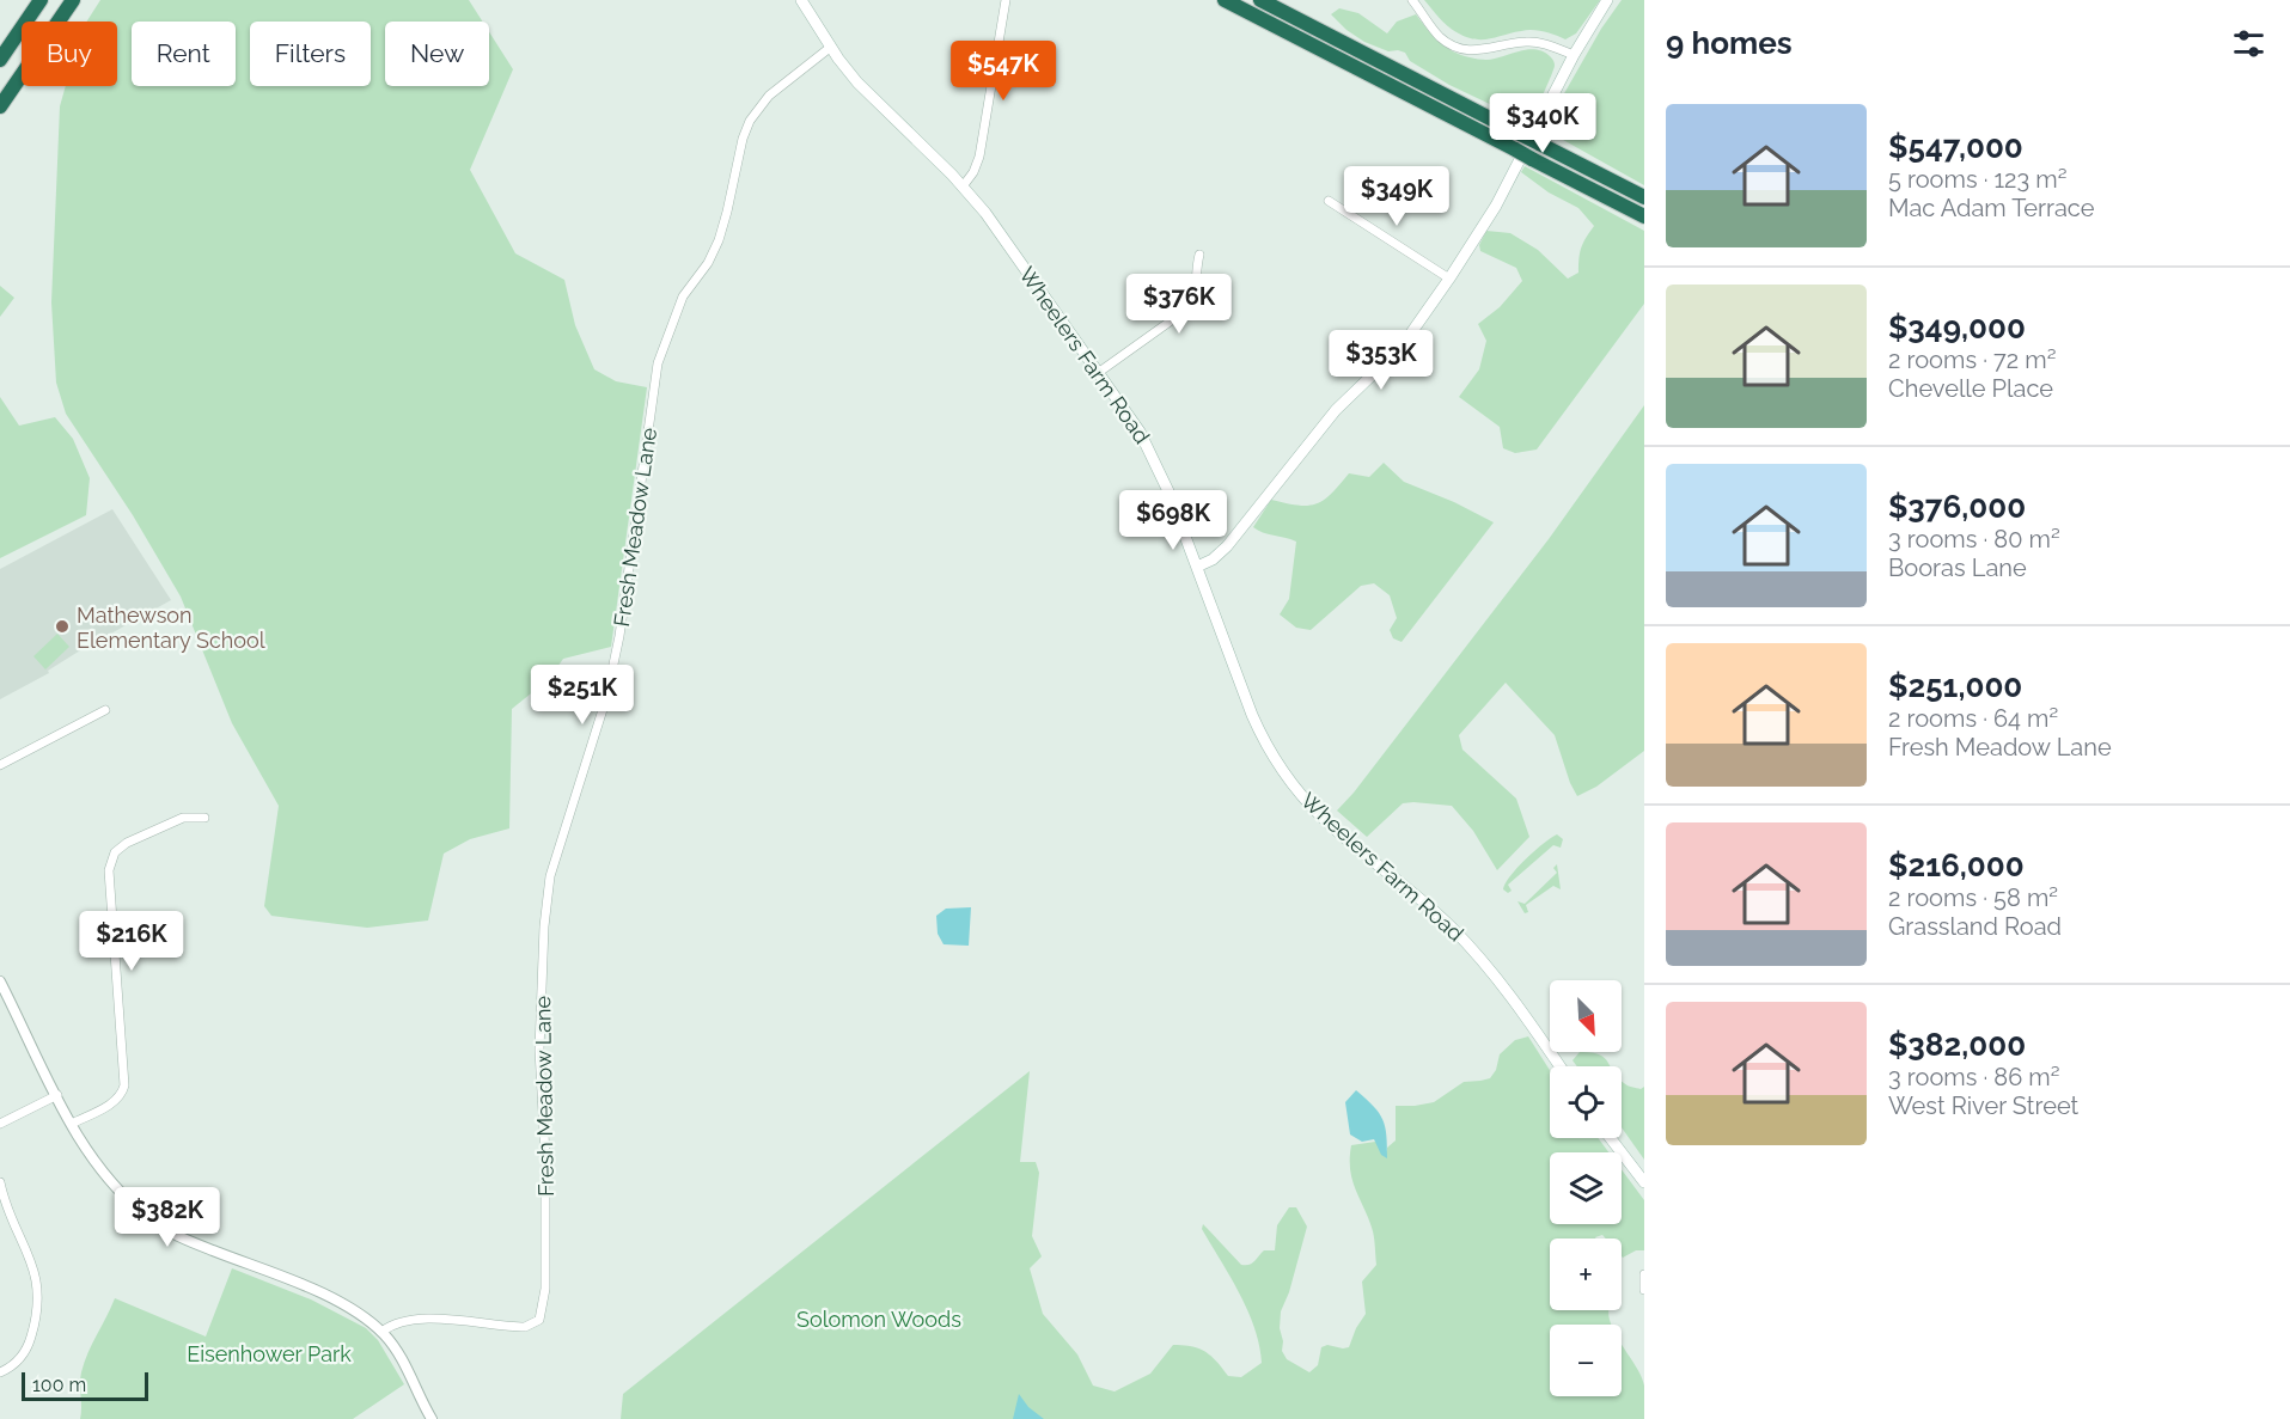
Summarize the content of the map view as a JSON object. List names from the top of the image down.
{
  "streets": {
    "main road": ["Wheelers Farm Road"],
    "street": ["Fresh Meadow Lane"]
  },
  "crossings": [
    ["Wheelers Farm Road", "Fresh Meadow Lane"]
  ],
  "parks": ["Solomon Woods", "Eisenhower Park"],
  "places": ["Mathewson Elementary School"],
  "scale_bar": "100 m",
  "north": "bottom right",
  "page": {
    "heading": "9 homes",
    "chip": [
      "Buy",
      "Rent",
      "Filters",
      "New"
    ],
    "price": [
      "$547K",
      "$340K",
      "$349K",
      "$376K",
      "$353K",
      "$698K",
      "$251K",
      "$216K",
      "$382K"
    ],
    "list": [
      {
        "name": "$547,000",
        "note": "5 rooms · 123 m² · Mac Adam Terrace"
      },
      {
        "name": "$349,000",
        "note": "2 rooms · 72 m² · Chevelle Place"
      },
      {
        "name": "$376,000",
        "note": "3 rooms · 80 m² · Booras Lane"
      },
      {
        "name": "$251,000",
        "note": "2 rooms · 64 m² · Fresh Meadow Lane"
      },
      {
        "name": "$216,000",
        "note": "2 rooms · 58 m² · Grassland Road"
      },
      {
        "name": "$382,000",
        "note": "3 rooms · 86 m² · West River Street"
      }
    ],
    "map_buttons": ["+", "−"],
    "scale": "100 m"
  }
}
